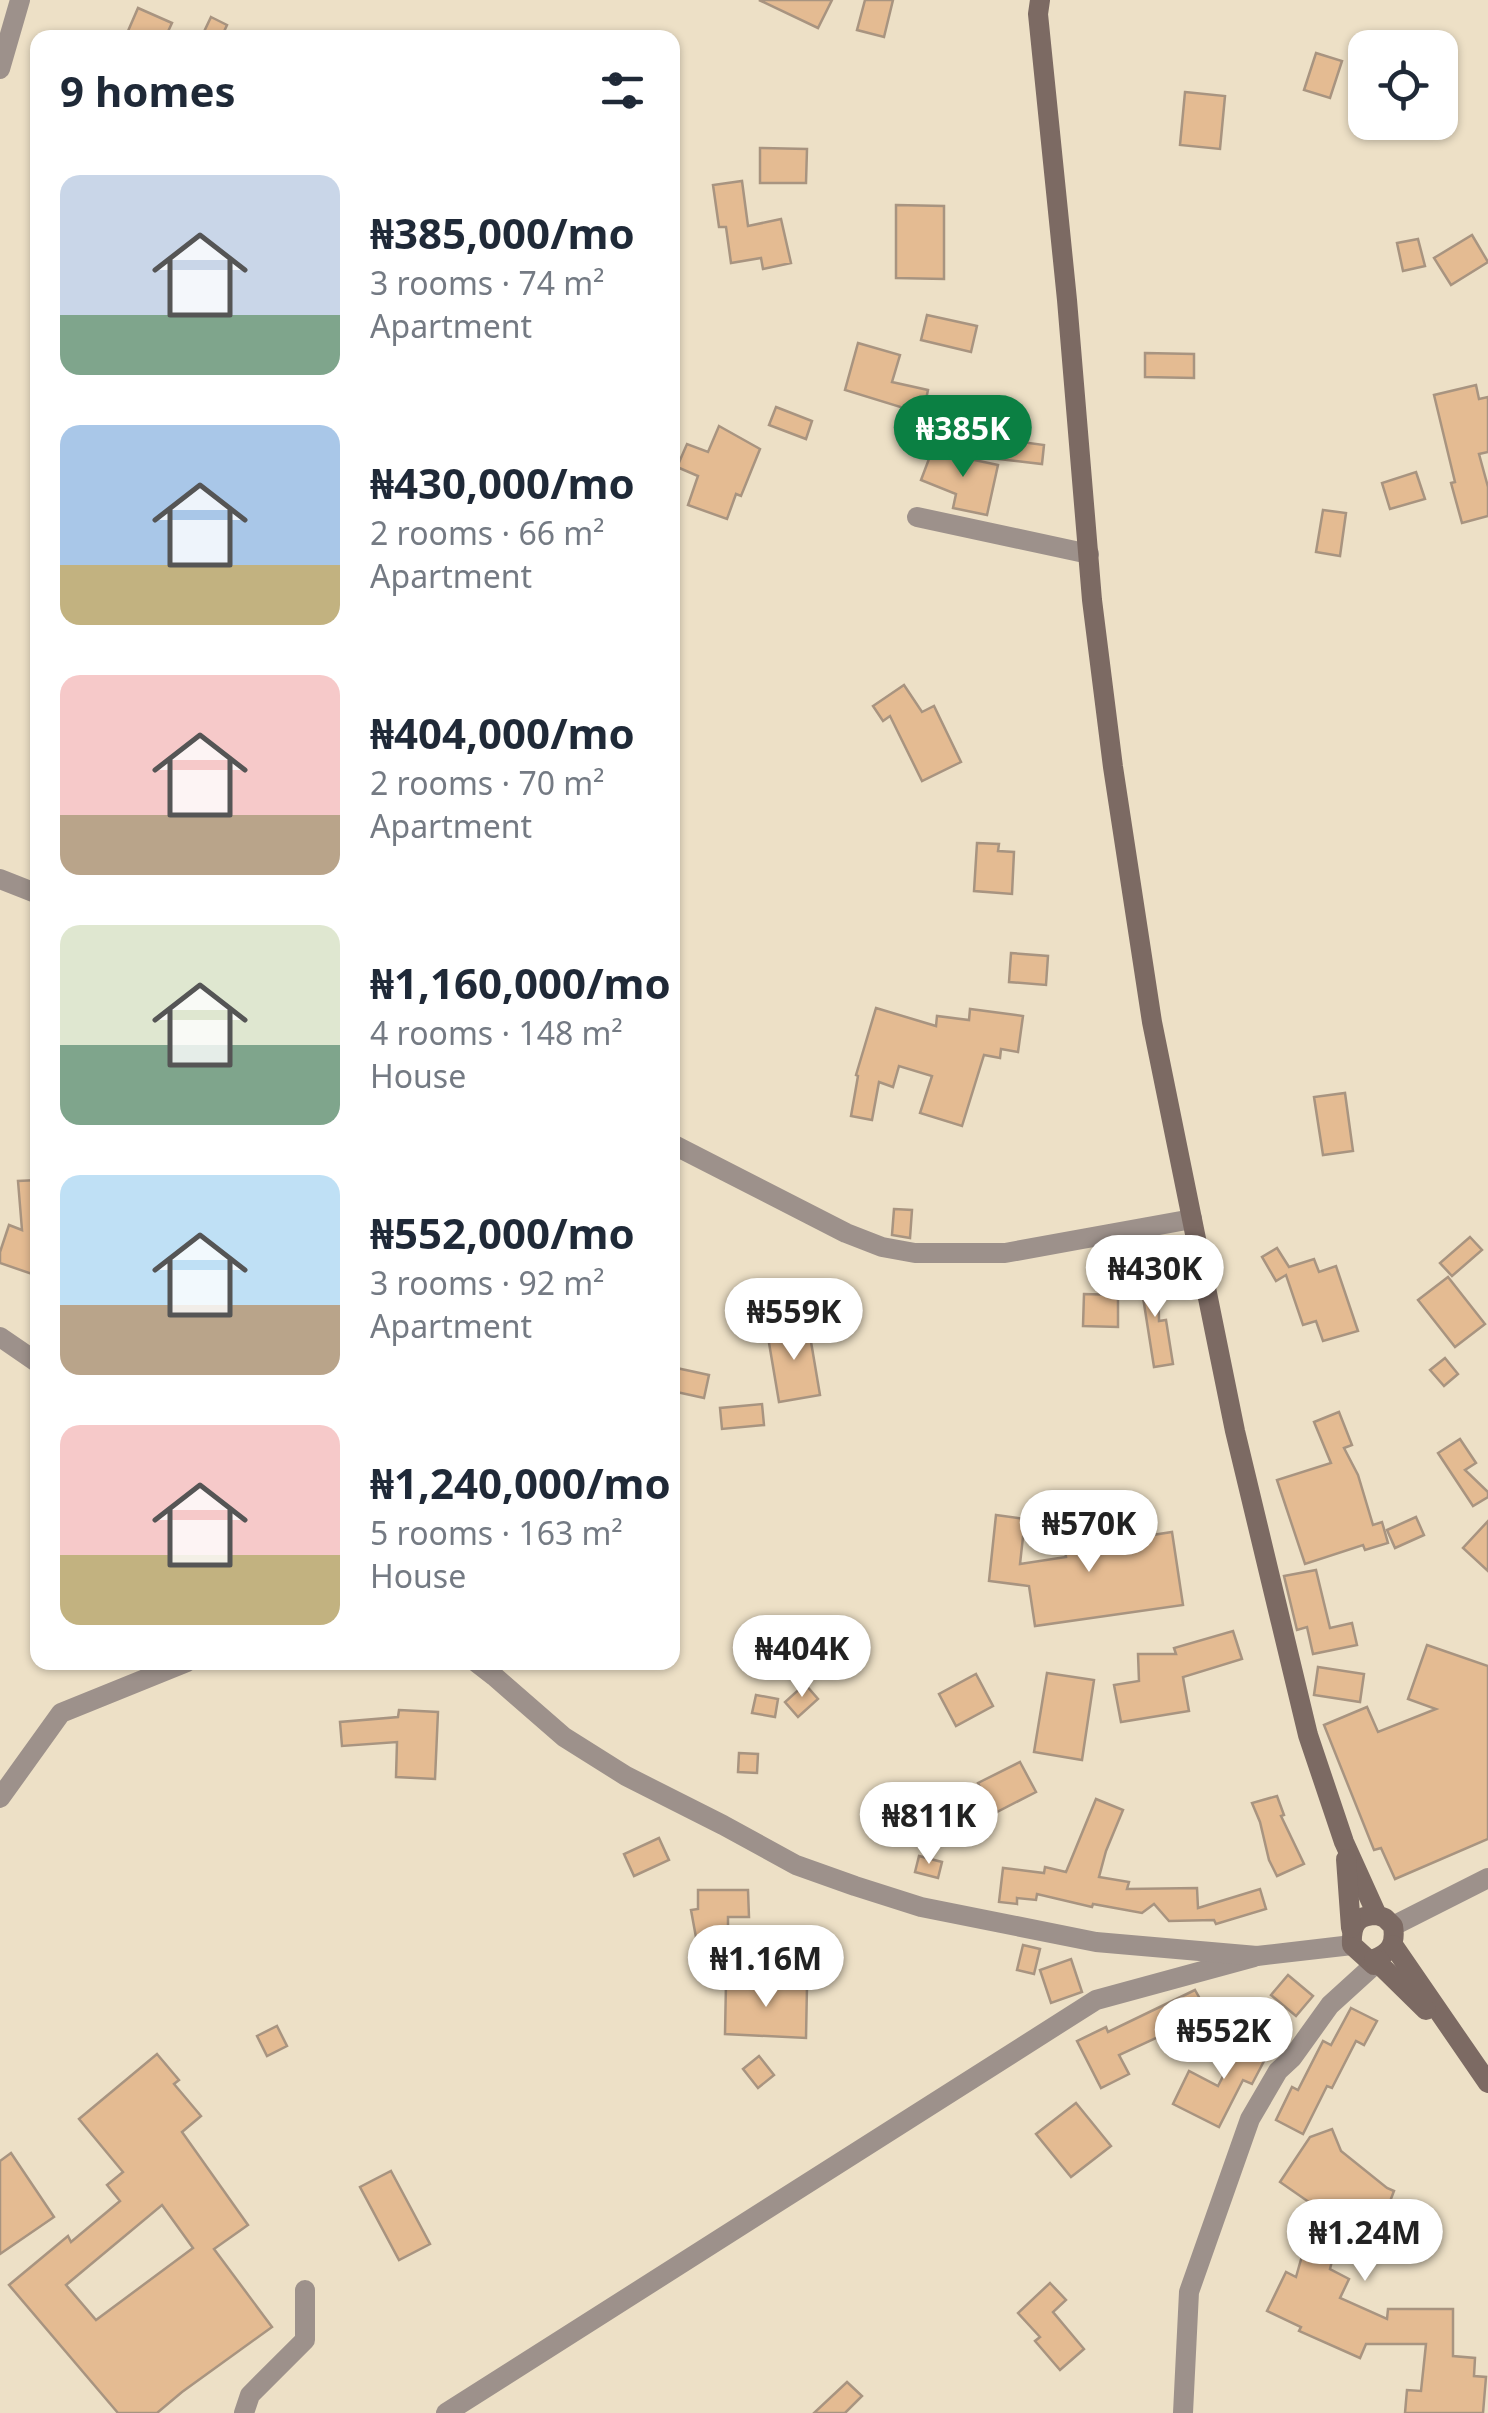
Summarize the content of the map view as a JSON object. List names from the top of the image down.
{
  "page": {
    "heading": "9 homes",
    "list": [
      {
        "name": "₦385,000/mo",
        "note": "3 rooms · 74 m² · Apartment"
      },
      {
        "name": "₦430,000/mo",
        "note": "2 rooms · 66 m² · Apartment"
      },
      {
        "name": "₦404,000/mo",
        "note": "2 rooms · 70 m² · Apartment"
      },
      {
        "name": "₦1,160,000/mo",
        "note": "4 rooms · 148 m² · House"
      },
      {
        "name": "₦552,000/mo",
        "note": "3 rooms · 92 m² · Apartment"
      },
      {
        "name": "₦1,240,000/mo",
        "note": "5 rooms · 163 m² · House"
      }
    ],
    "price": [
      "₦385K",
      "₦430K",
      "₦559K",
      "₦570K",
      "₦404K",
      "₦811K",
      "₦1.16M",
      "₦552K",
      "₦1.24M"
    ]
  }
}
